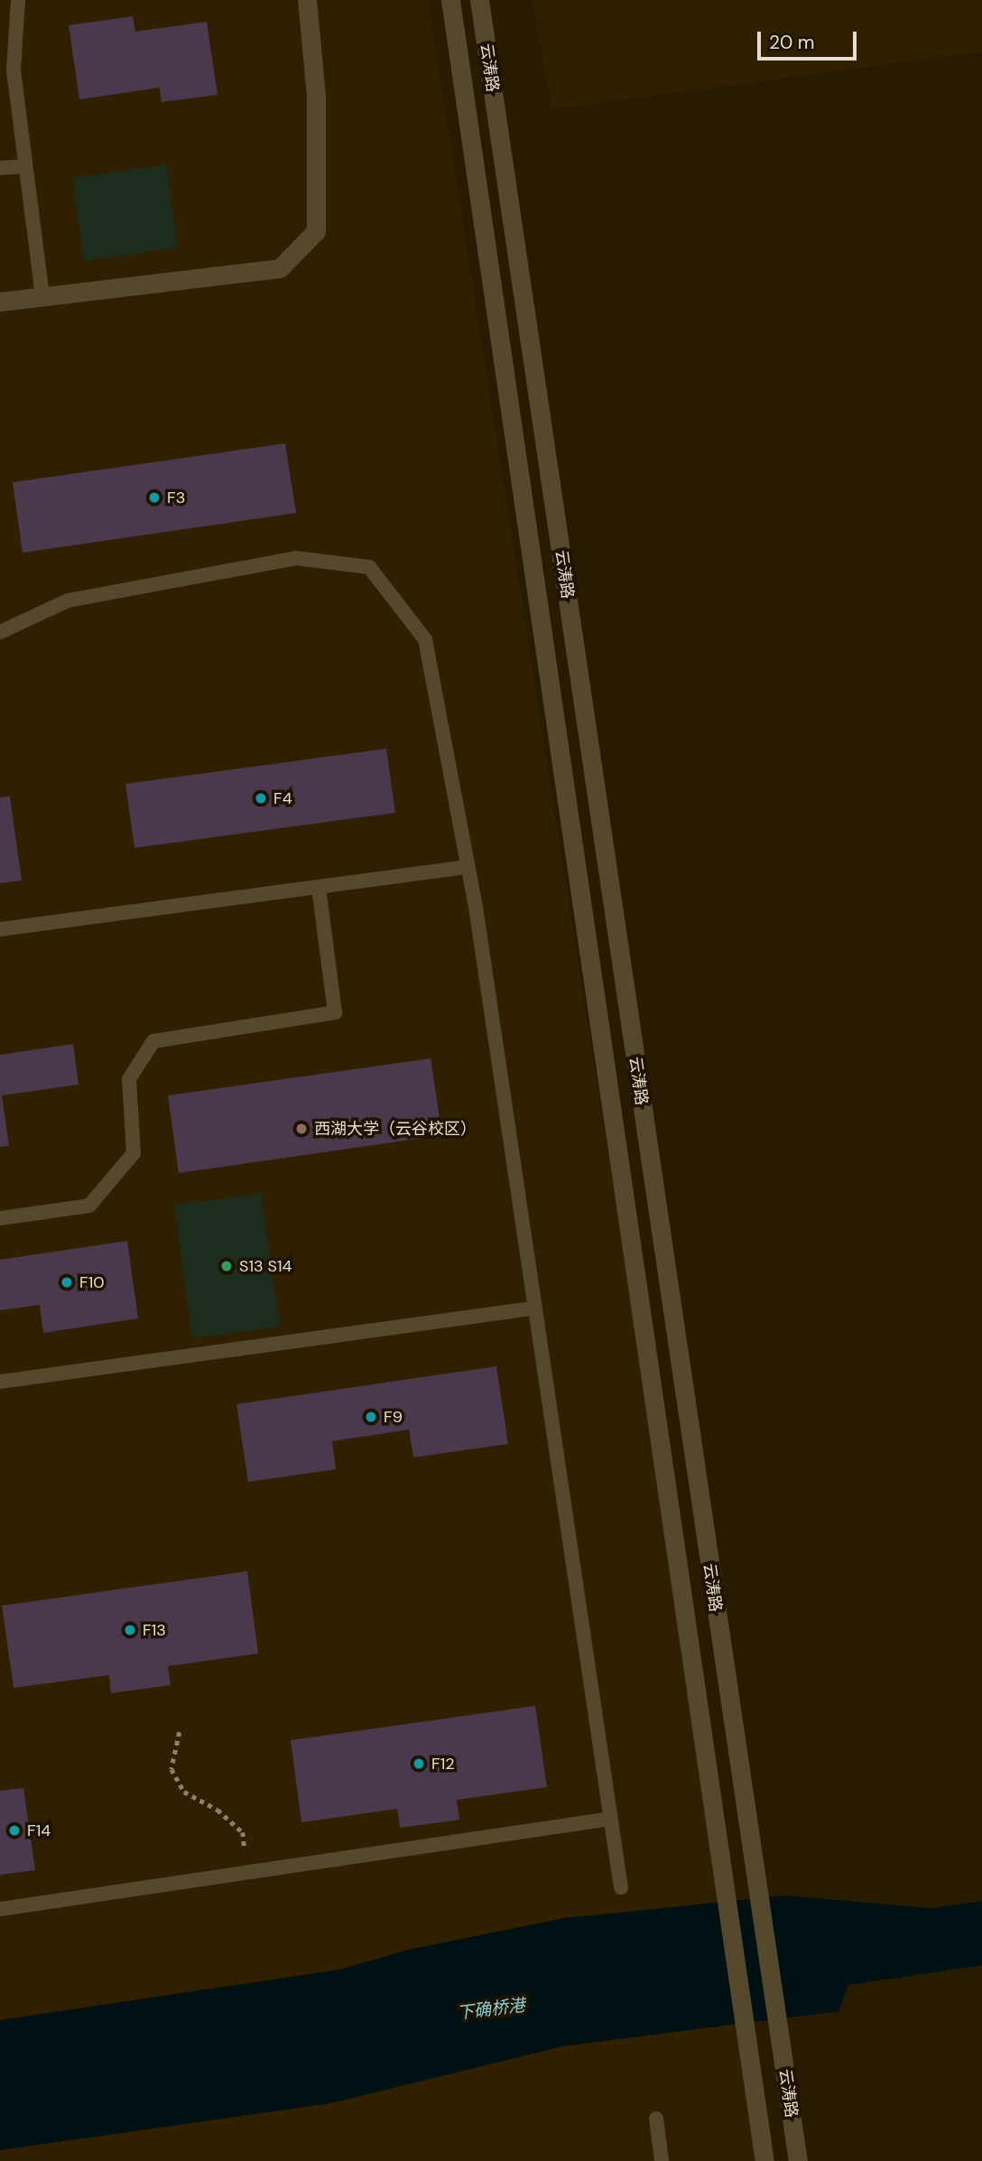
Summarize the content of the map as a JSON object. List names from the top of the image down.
{
  "streets": {
    "street": ["云涛路"]
  },
  "water": ["下确桥港"],
  "places": [
    "F3",
    "F4",
    "西湖大学（云谷校区）",
    "S13 S14",
    "F10",
    "F9",
    "F13",
    "F12",
    "F14"
  ],
  "scale_bar": "20 m"
}
